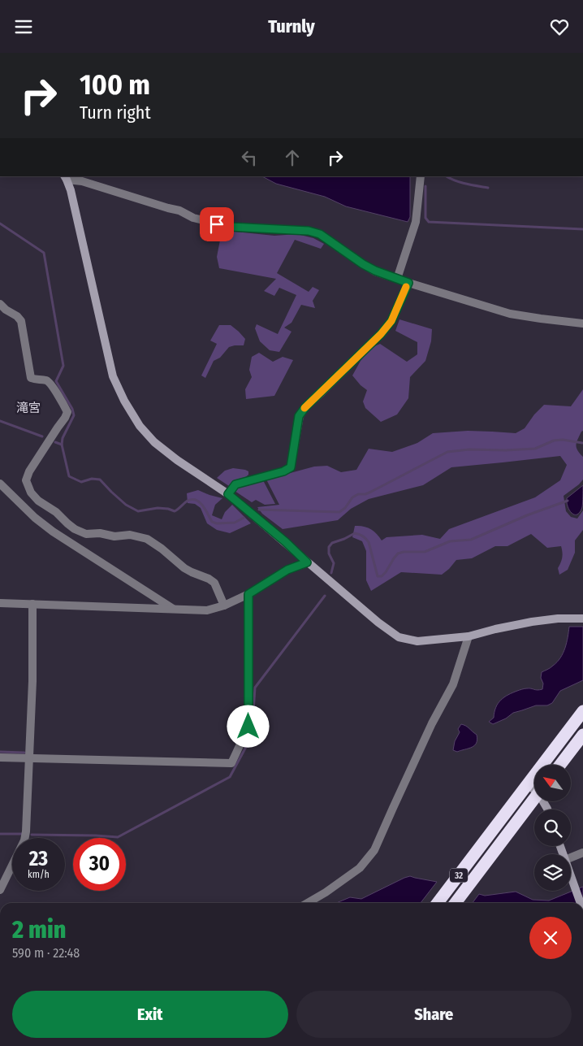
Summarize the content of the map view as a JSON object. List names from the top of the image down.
{
  "streets": {
    "highway": ["32"]
  },
  "districts": ["滝宮"],
  "north": "top left",
  "page": {
    "header": "Turnly",
    "turn": ["100 m", "Turn right"],
    "speed": "23 km/h",
    "limit": "30",
    "heading": ["2 min", "590 m · 22:48"],
    "buttons": ["Exit", "Share"]
  }
}
